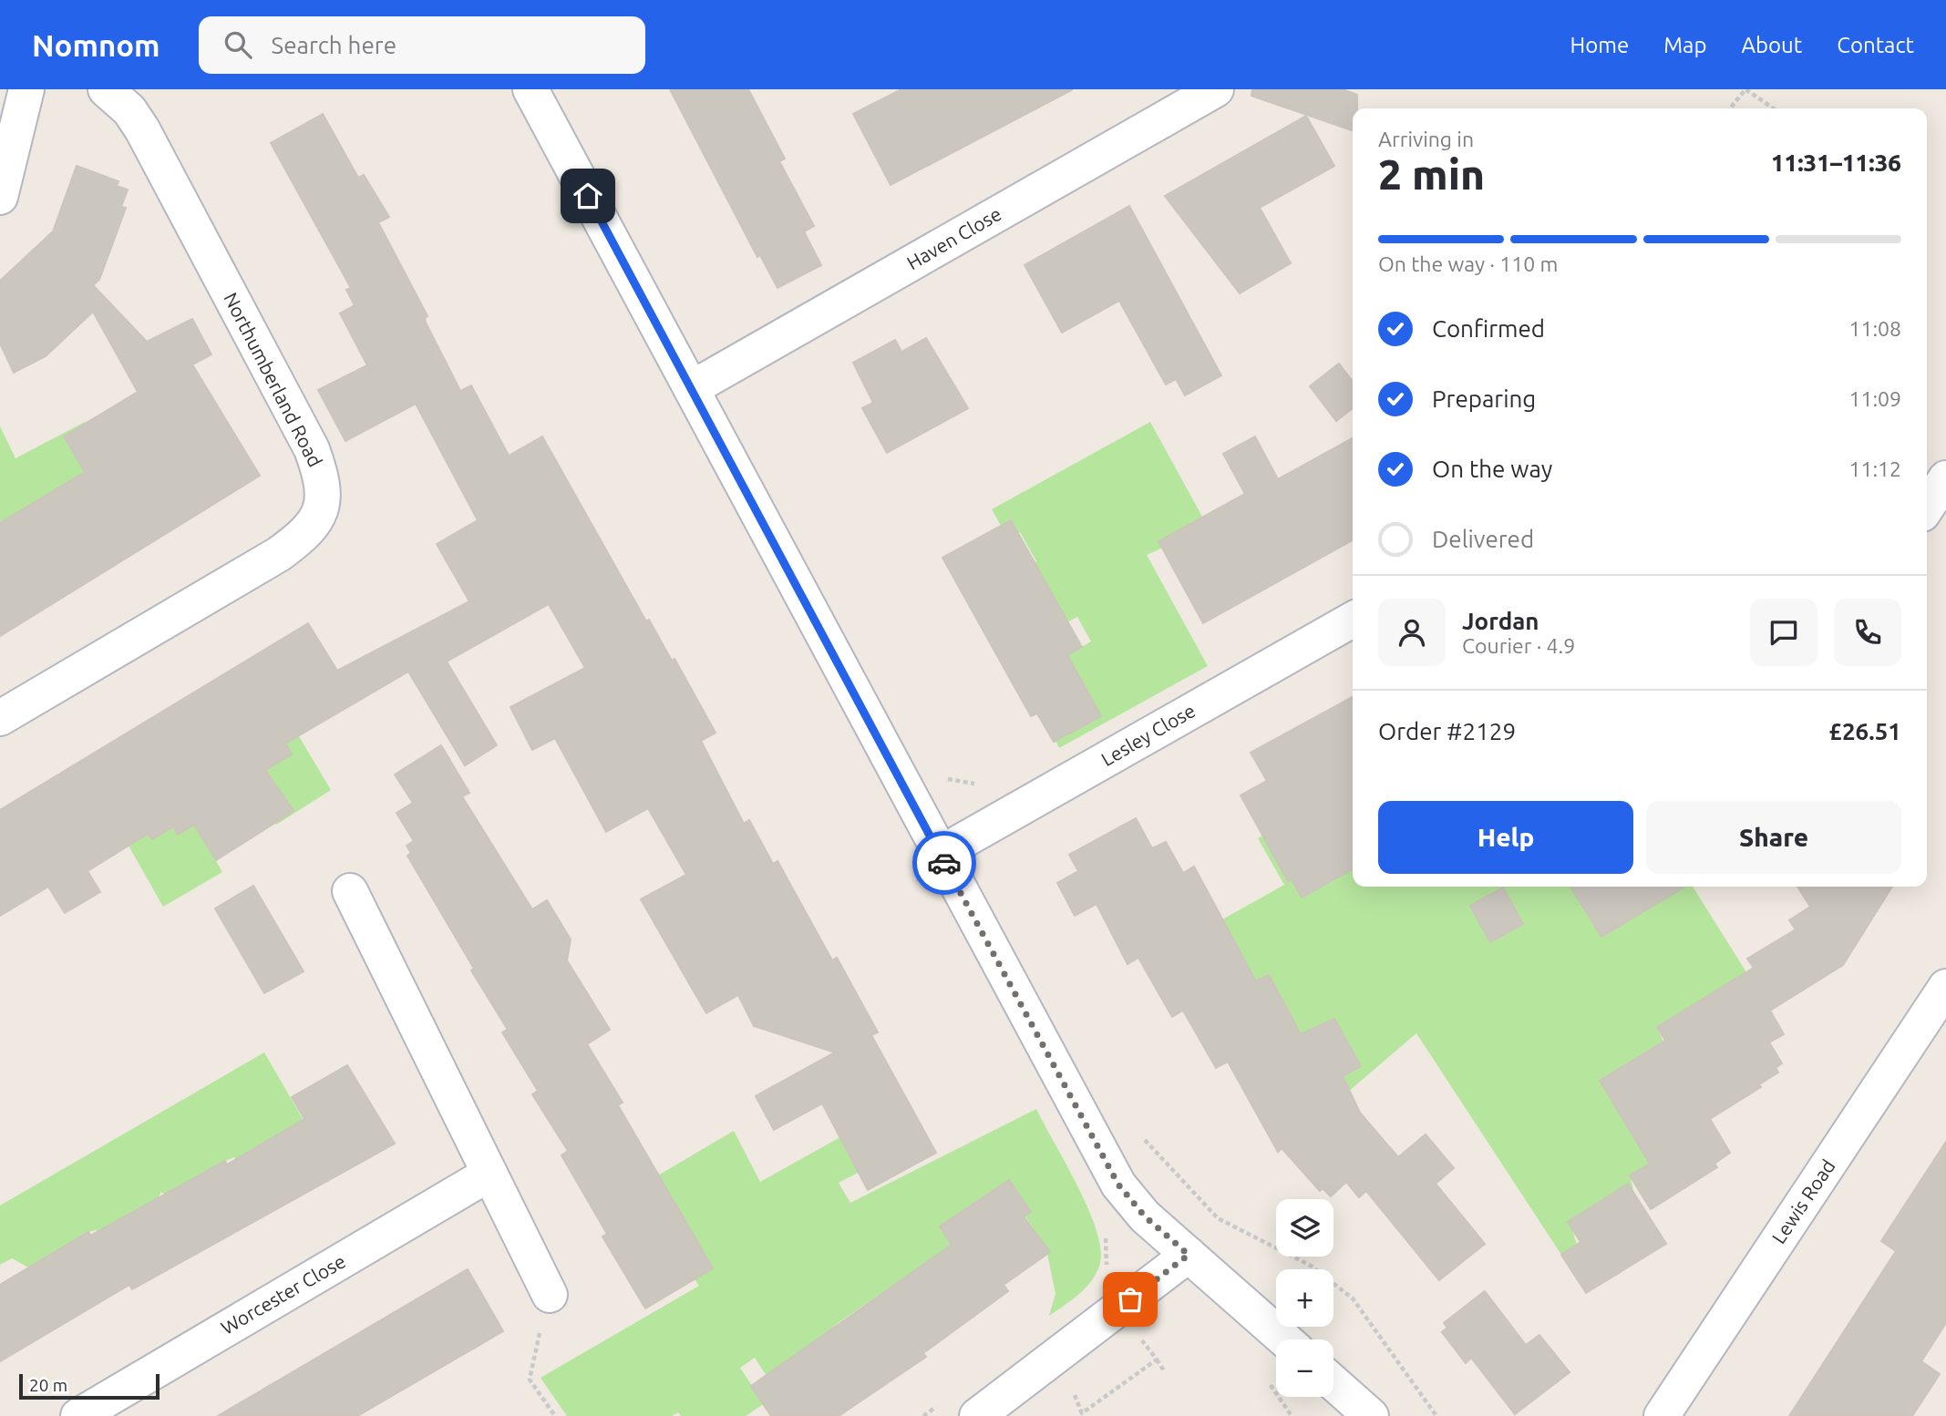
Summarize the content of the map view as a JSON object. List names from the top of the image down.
{
  "streets": {
    "street": [
      "Haven Close",
      "Northumberland Road",
      "Lesley Close",
      "Lewis Road",
      "Worcester Close"
    ]
  },
  "scale_bar": "20 m",
  "page": {
    "header": "Nomnom",
    "search": "Search here",
    "nav": [
      "Home",
      "Map",
      "About",
      "Contact"
    ],
    "heading": ["2 min", "Arriving in", "11:31–11:36"],
    "panel": [
      "Jordan",
      "Courier · 4.9",
      "Order #2129",
      "£26.51"
    ],
    "bar": "On the way · 110 m",
    "list": [
      ["Confirmed", "11:08"],
      ["Preparing", "11:09"],
      ["On the way", "11:12"],
      "Delivered"
    ],
    "buttons": ["Help", "Share"],
    "map_buttons": ["+", "−"],
    "scale": "20 m"
  }
}
